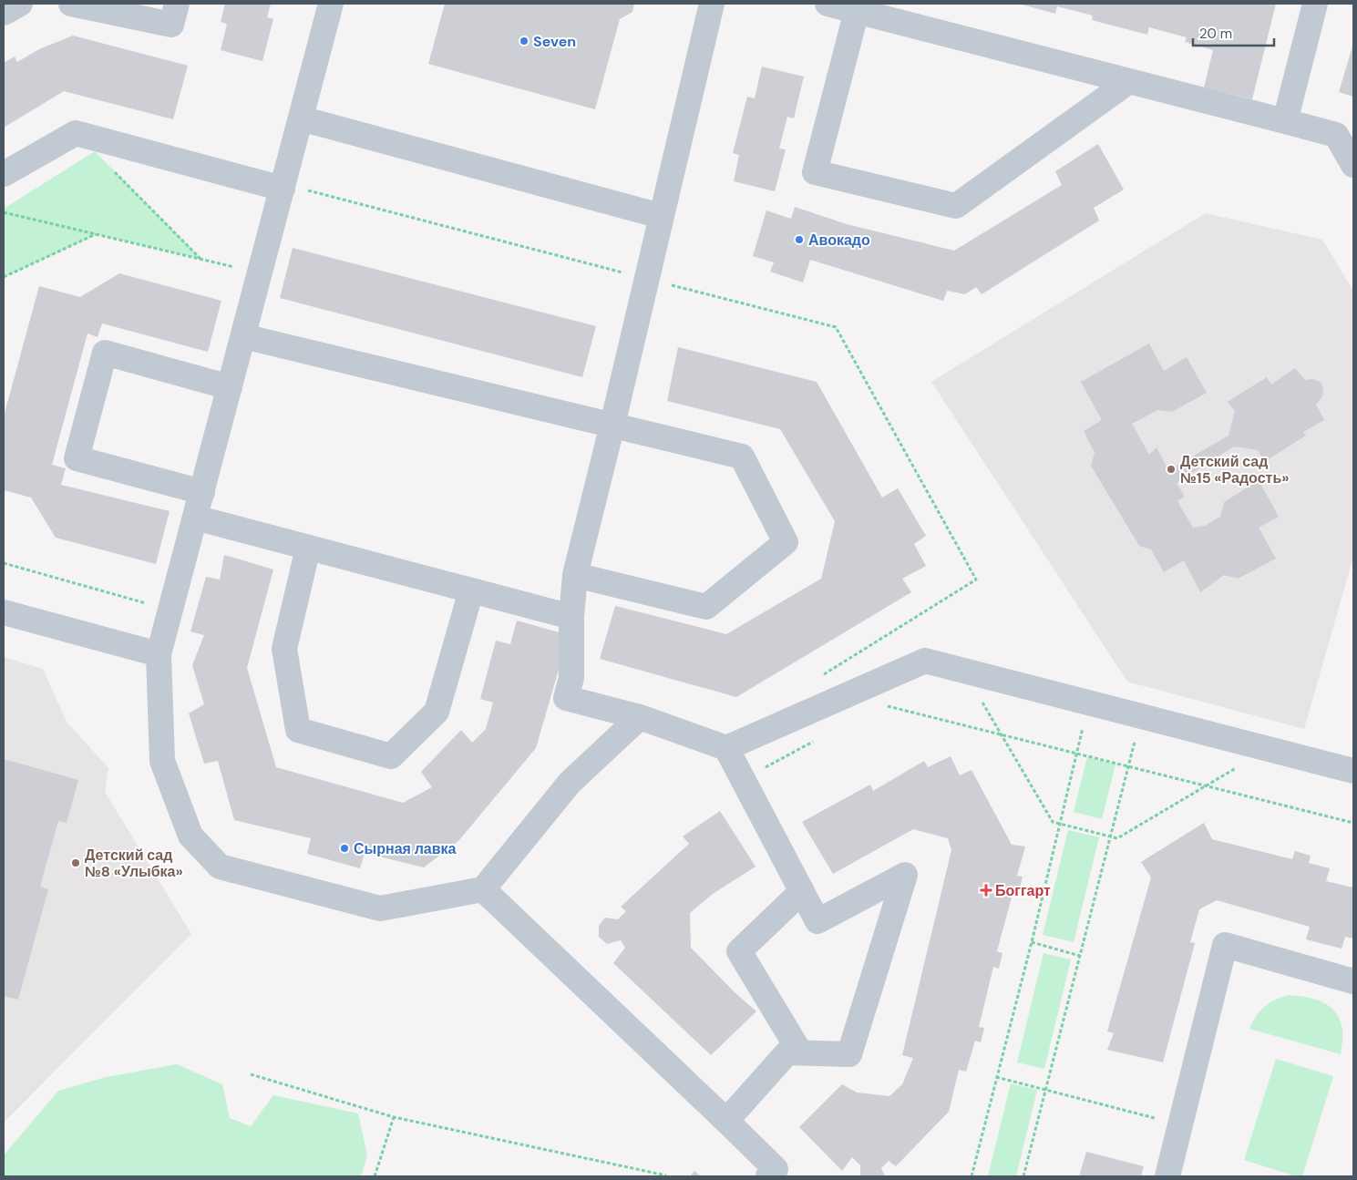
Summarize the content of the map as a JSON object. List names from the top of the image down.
{
  "places": {
    "other": [
      "Seven",
      "Авокадо",
      "Детский сад №15 «Радость»",
      "Сырная лавка",
      "Детский сад №8 «Улыбка»"
    ],
    "health": ["Боггарт"]
  },
  "scale_bar": "20 m"
}
